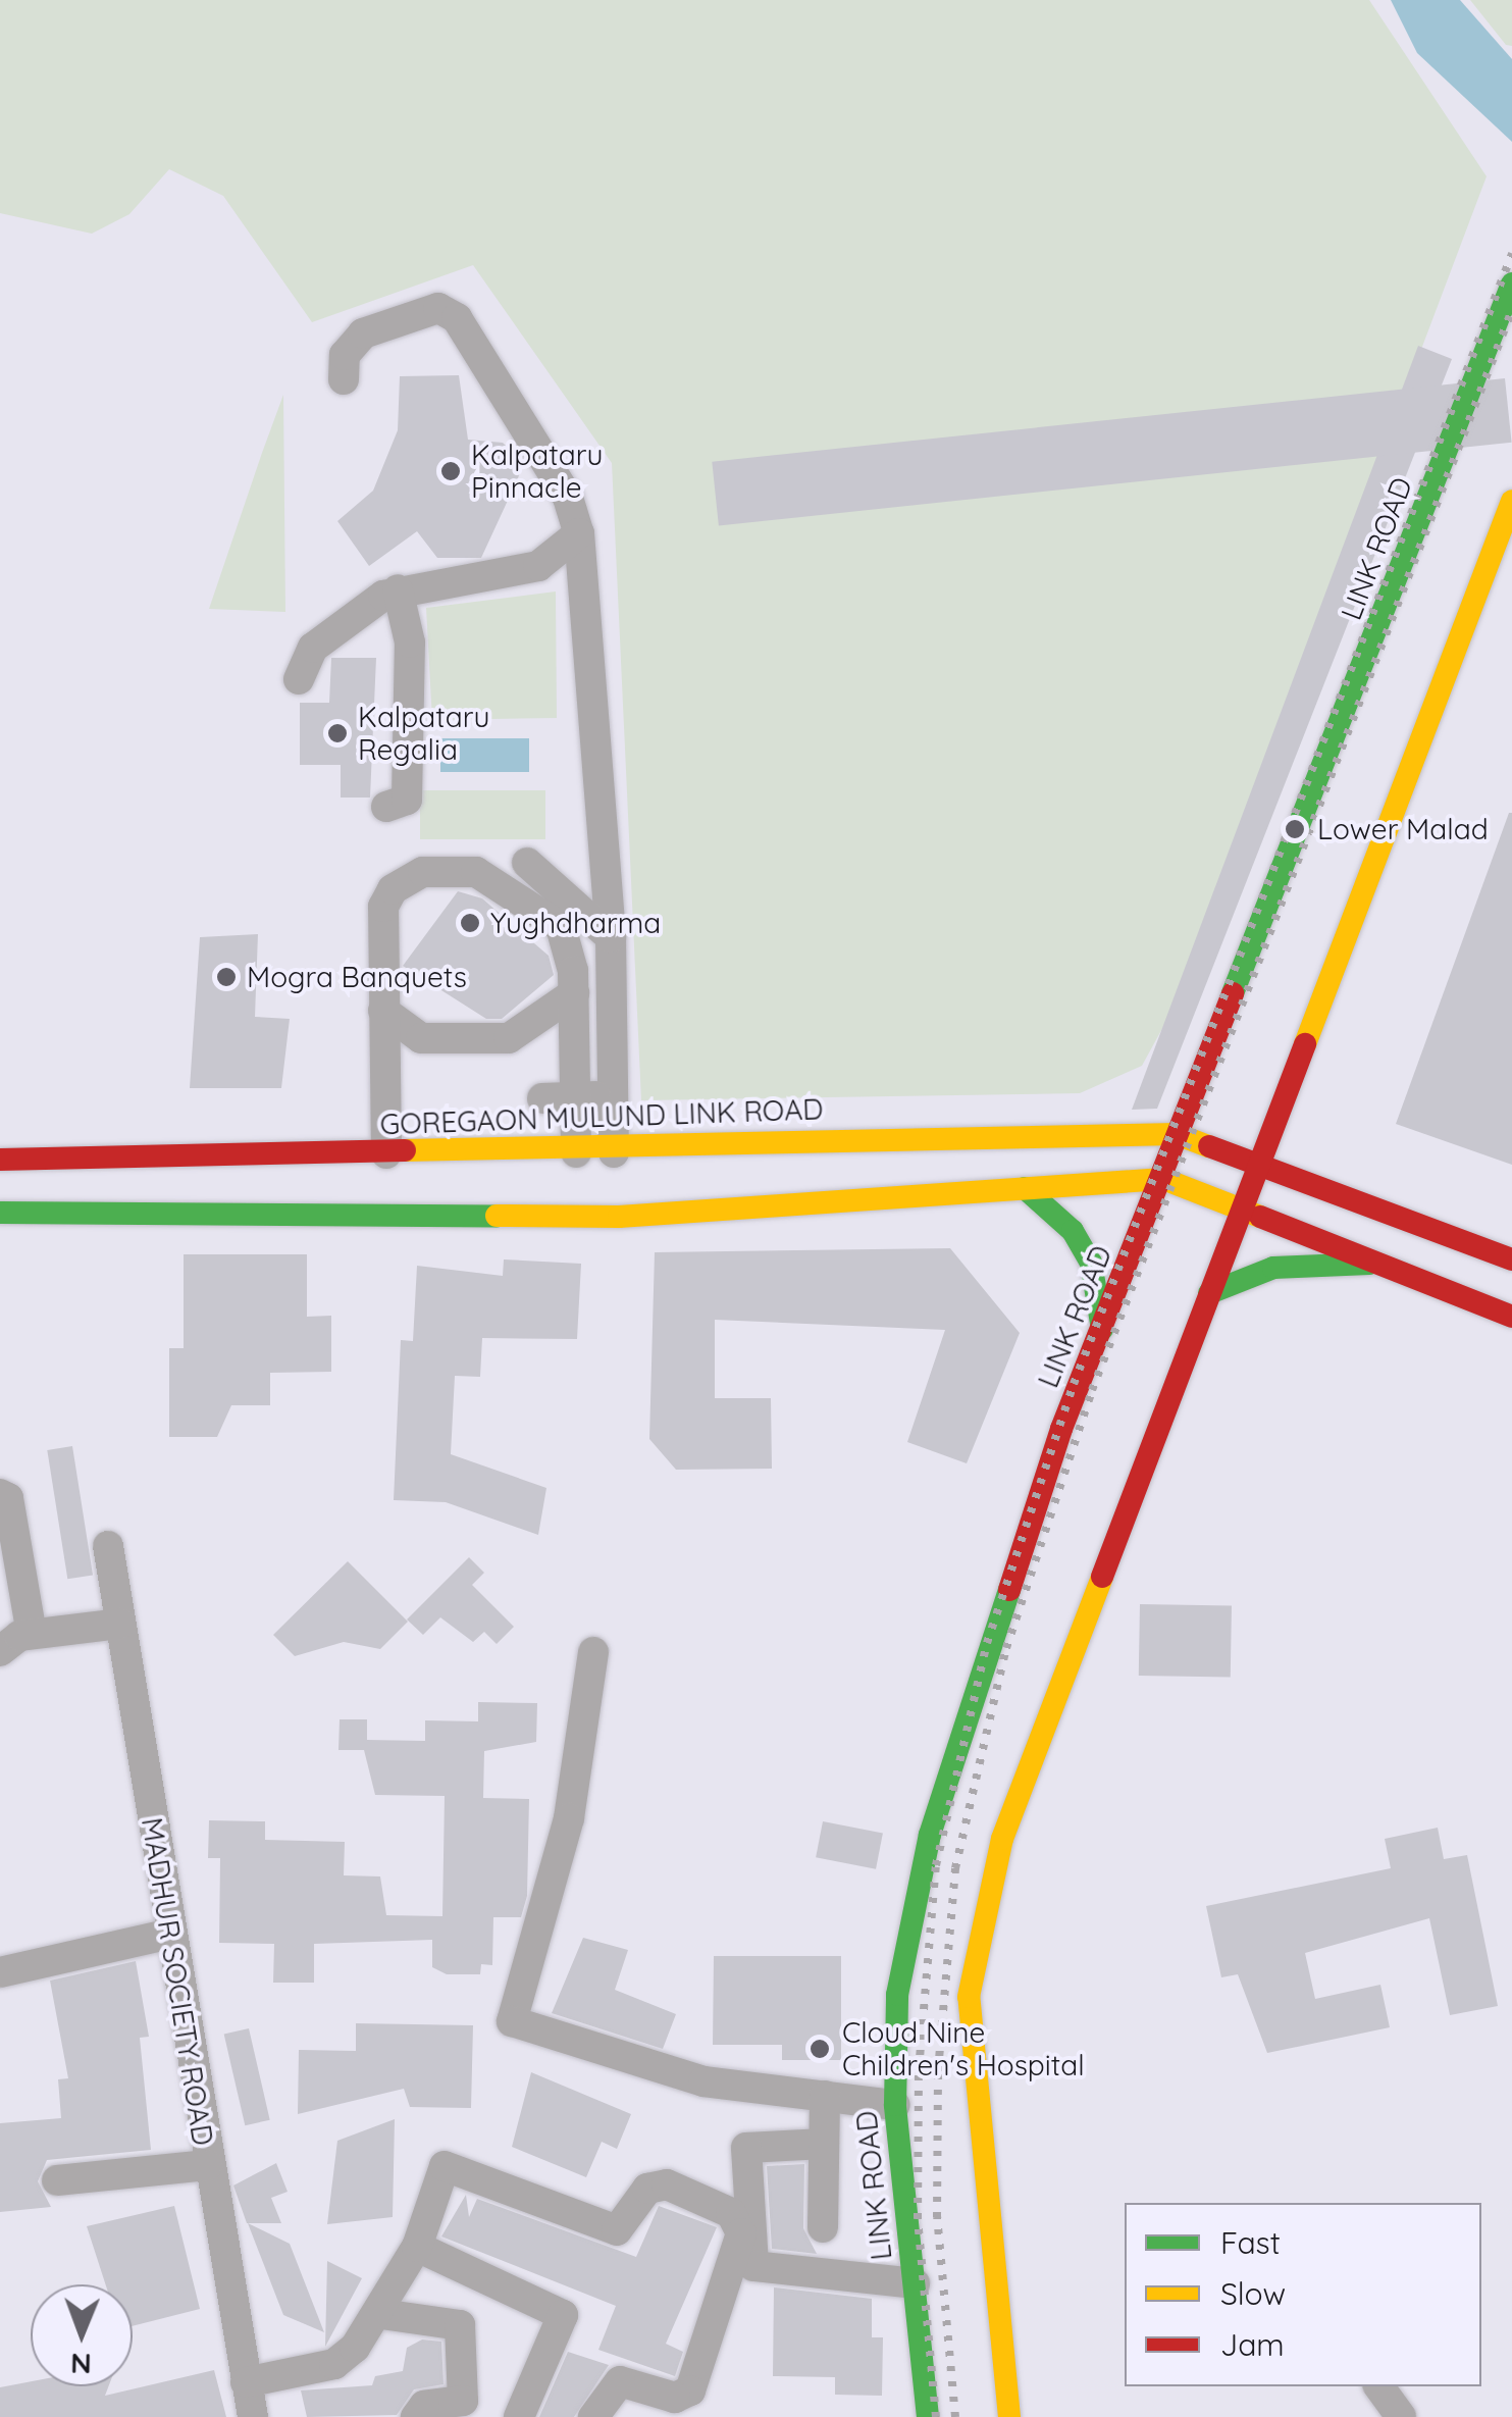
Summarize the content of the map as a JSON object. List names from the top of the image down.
{
  "streets": {
    "main road": ["LINK ROAD", "GOREGAON MULUND LINK ROAD"],
    "street": ["MADHUR SOCIETY ROAD"]
  },
  "crossings": [
    ["LINK ROAD", "GOREGAON MULUND LINK ROAD"]
  ],
  "places": [
    "Kalpataru Pinnacle",
    "Kalpataru Regalia",
    "Lower Malad",
    "Yughdharma",
    "Mogra Banquets",
    "Cloud Nine Children's Hospital"
  ],
  "legend": ["Fast", "Slow", "Jam"],
  "north": "bottom"
}
